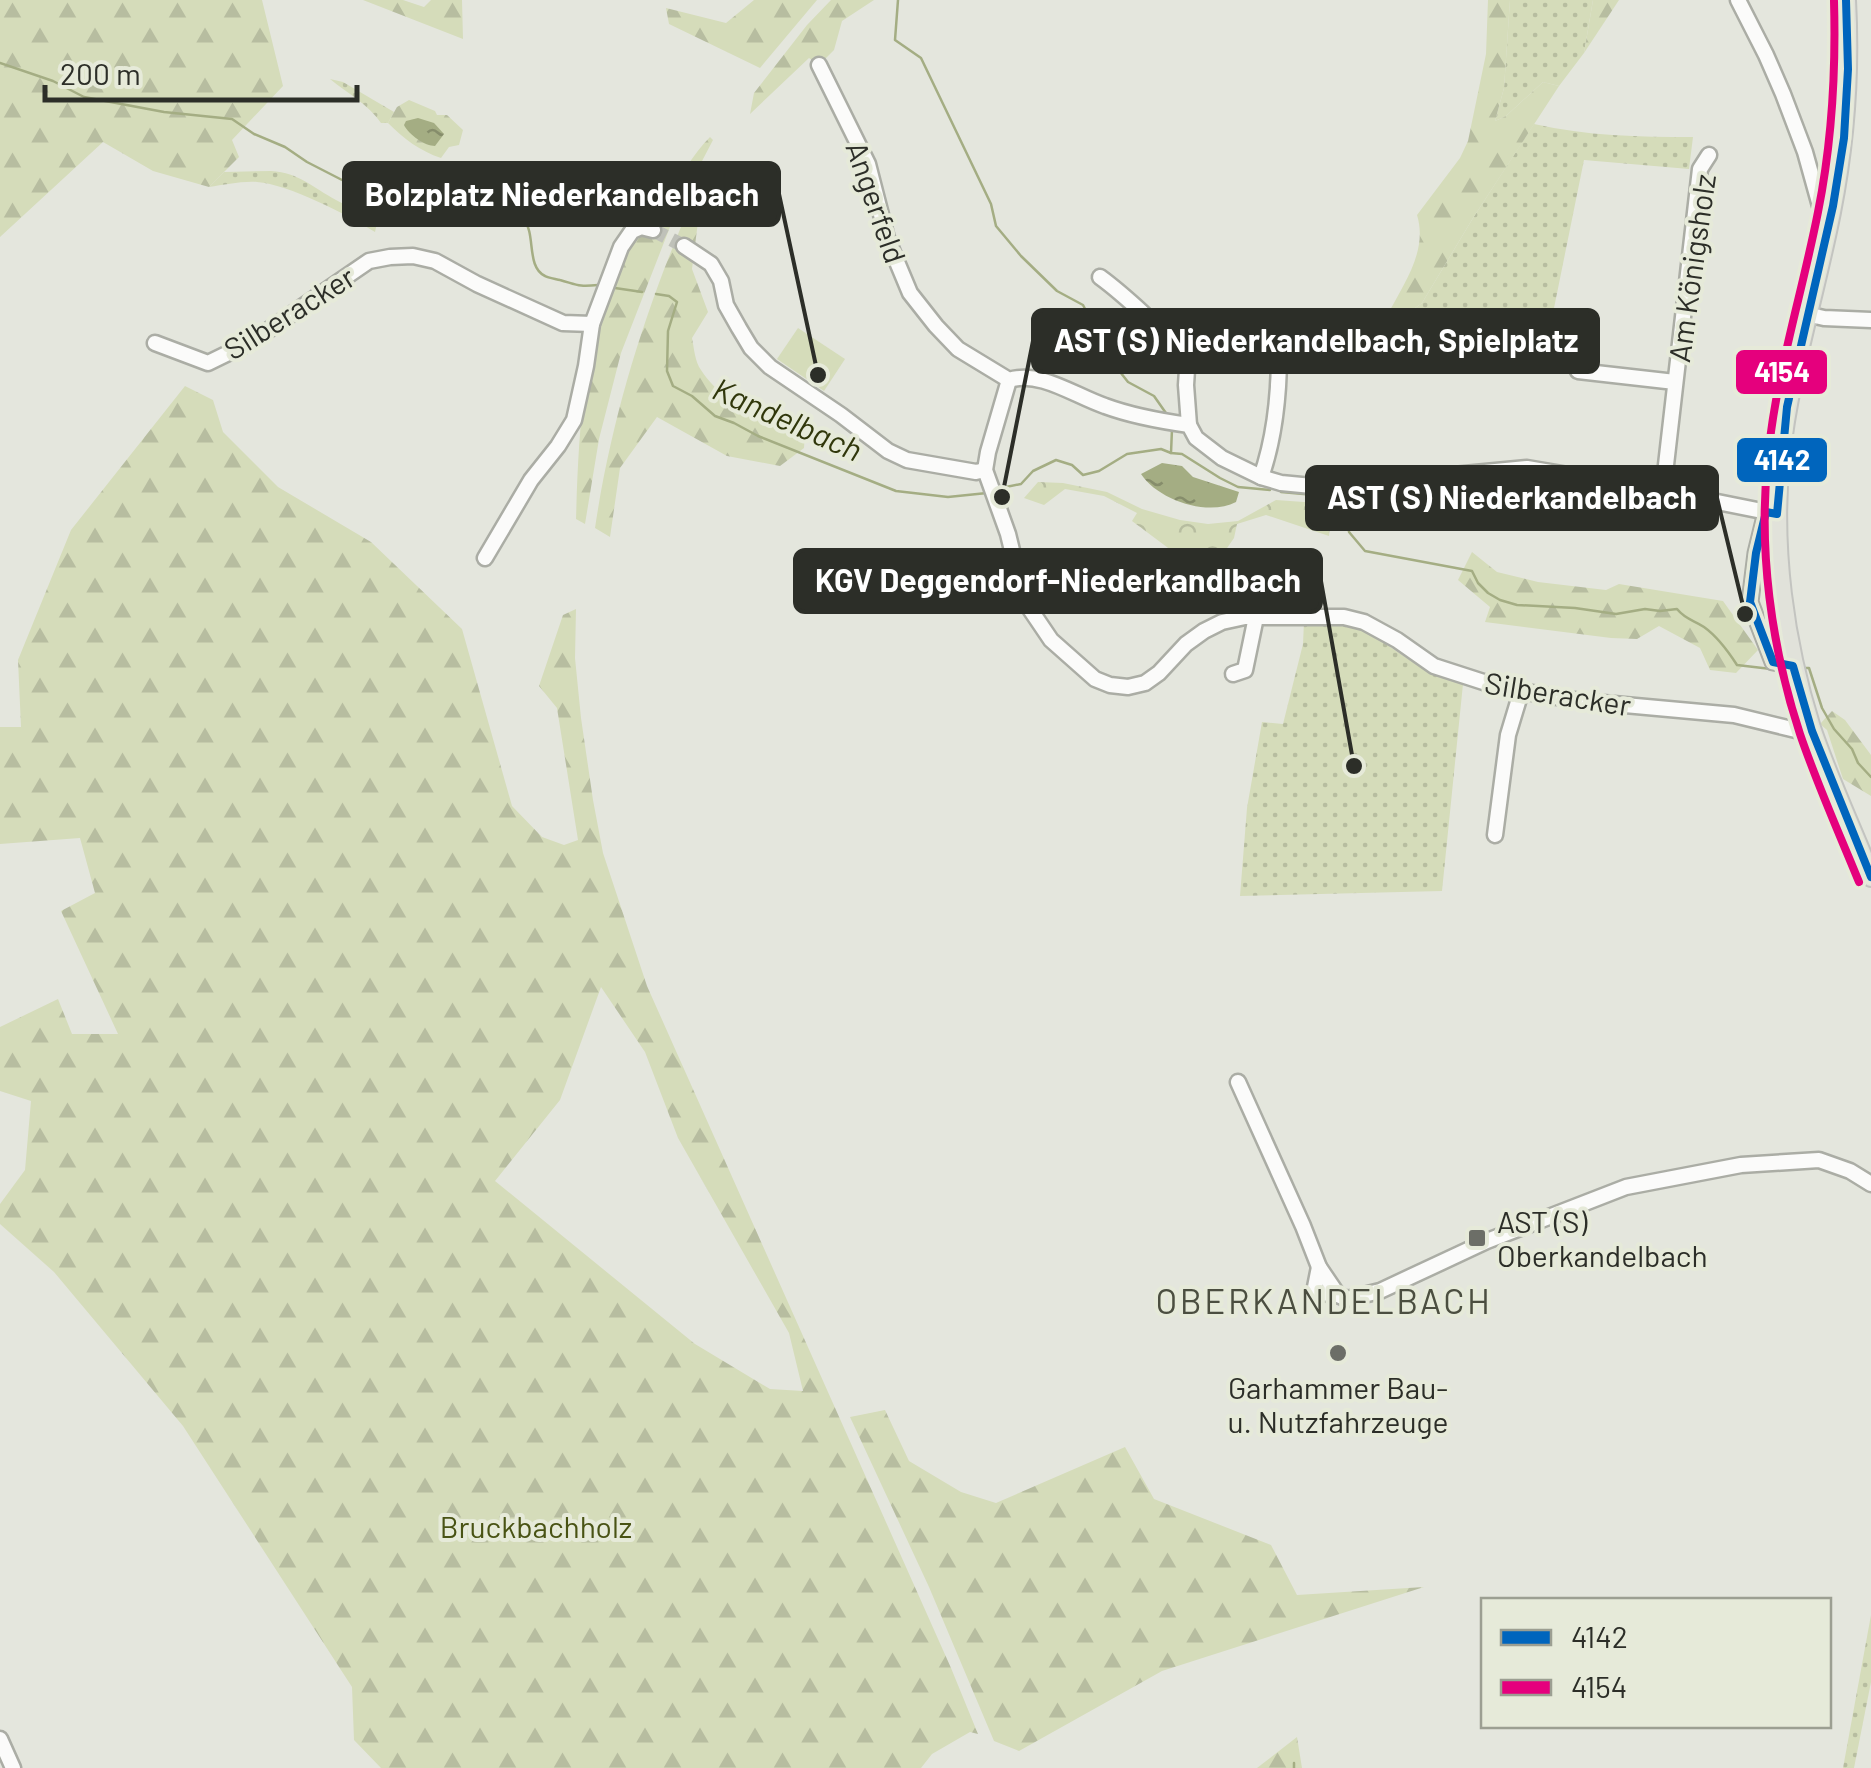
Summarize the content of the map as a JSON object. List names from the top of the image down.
{
  "streets": {
    "street": ["Angerfeld", "Am Königsholz", "Silberacker"]
  },
  "districts": ["OBERKANDELBACH"],
  "water": ["Kandelbach"],
  "parks": ["Bruckbachholz"],
  "places": {
    "other": [
      "Bolzplatz Niederkandelbach",
      "AST (S) Niederkandelbach, Spielplatz",
      "AST (S) Niederkandelbach",
      "KGV Deggendorf-Niederkandlbach",
      "Garhammer Bau- u. Nutzfahrzeuge"
    ],
    "transit": ["AST (S) Oberkandelbach"]
  },
  "lines": ["transit line 4142", "transit line 4154"],
  "legend": ["4142", "4154"],
  "scale_bar": "200 m"
}
